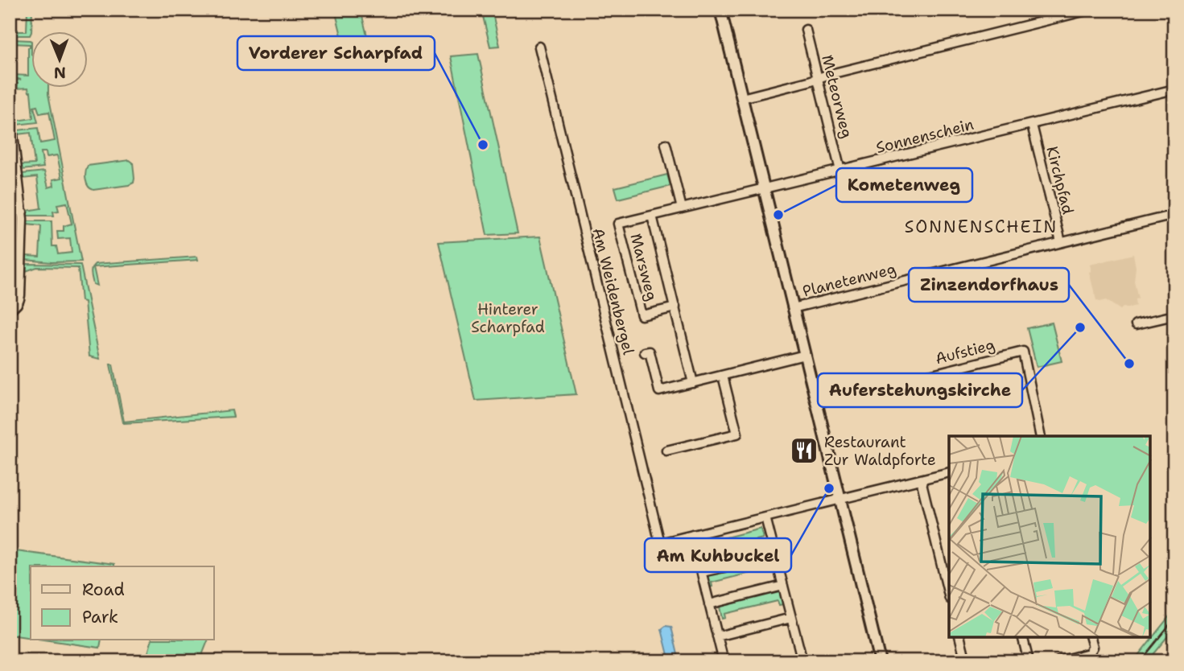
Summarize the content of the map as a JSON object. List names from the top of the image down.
{
  "streets": {
    "street": [
      "Meteorweg",
      "Sonnenschein",
      "Kirchpfad",
      "Marsweg",
      "Planetenweg",
      "Am Weidenbergel",
      "Aufstieg"
    ]
  },
  "crossings": [
    ["Meteorweg", "Sonnenschein"],
    ["Sonnenschein", "Kirchpfad"],
    ["Sonnenschein", "Marsweg"],
    ["Kirchpfad", "Planetenweg"]
  ],
  "districts": ["SONNENSCHEIN"],
  "parks": ["Hinterer Scharpfad"],
  "places": {
    "other": [
      "Vorderer Scharpfad",
      "Kometenweg",
      "Auferstehungskirche",
      "Zinzendorfhaus",
      "Am Kuhbuckel"
    ],
    "restaurant": ["Restaurant Zur Waldpforte"]
  },
  "legend": ["Road", "Park"],
  "north": "bottom"
}
